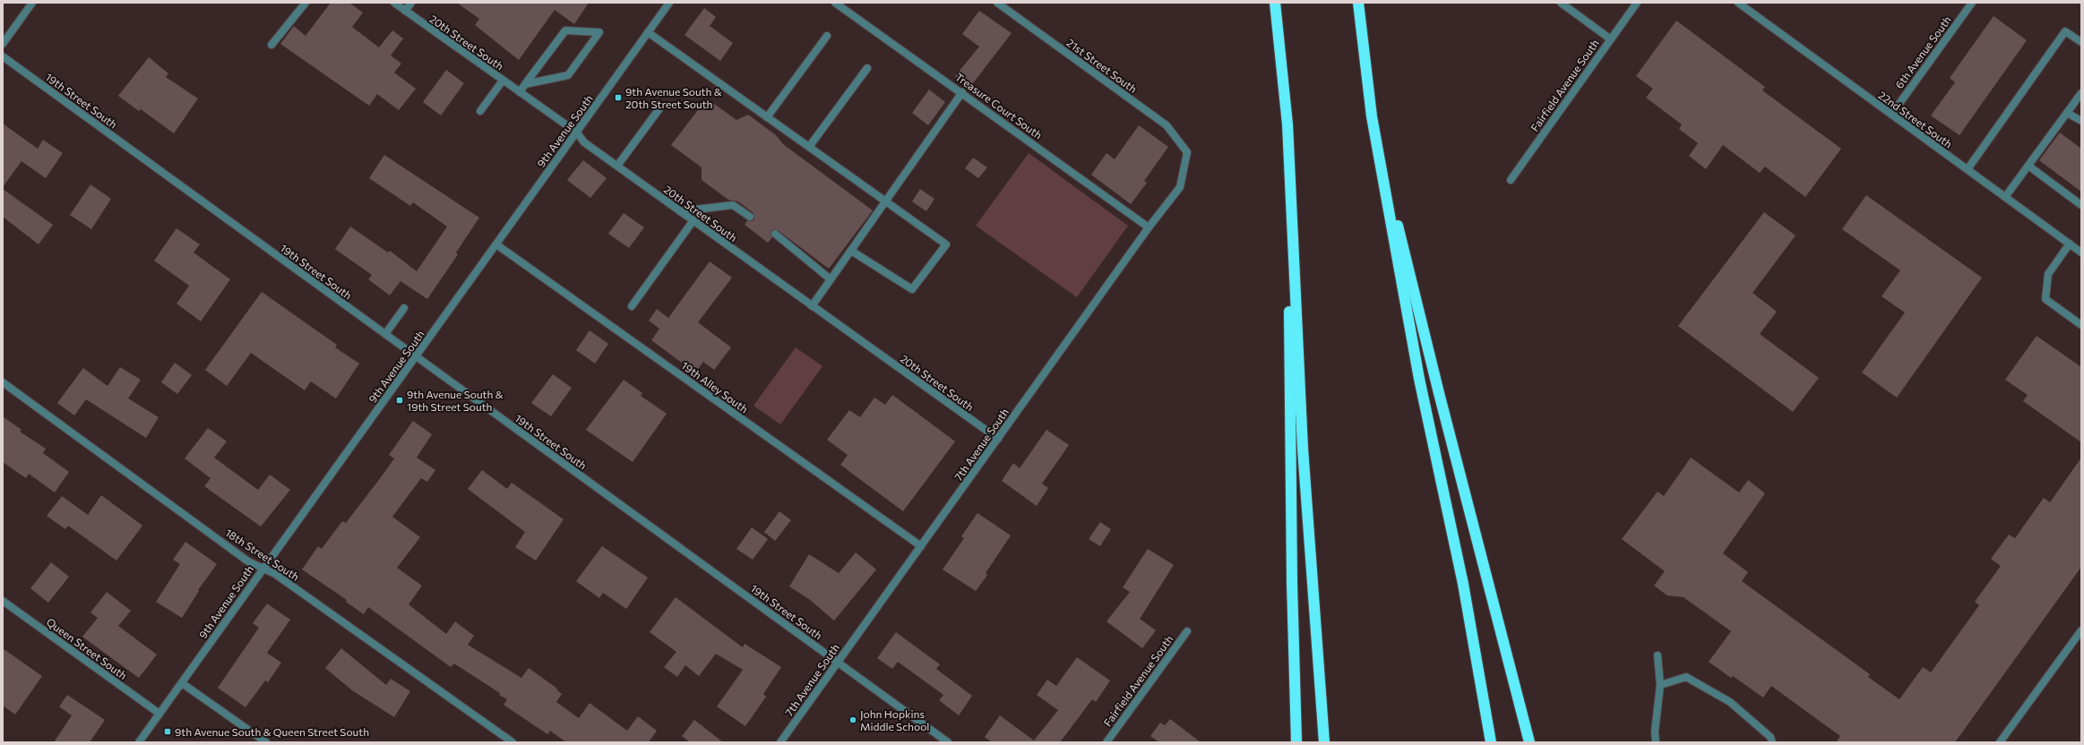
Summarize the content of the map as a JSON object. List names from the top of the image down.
{
  "streets": {
    "street": [
      "20th Street South",
      "6th Avenue South",
      "21st Street South",
      "Fairfield Avenue South",
      "19th Street South",
      "Treasure Court South",
      "22nd Street South",
      "9th Avenue South",
      "19th Alley South",
      "7th Avenue South",
      "18th Street South",
      "Queen Street South"
    ]
  },
  "crossings": [
    ["20th Street South", "9th Avenue South"],
    ["20th Street South", "7th Avenue South"],
    ["6th Avenue South", "22nd Street South"],
    ["21st Street South", "7th Avenue South"],
    ["19th Street South", "9th Avenue South"],
    ["19th Street South", "7th Avenue South"],
    ["Treasure Court South", "7th Avenue South"],
    ["9th Avenue South", "19th Alley South"],
    ["9th Avenue South", "18th Street South"],
    ["9th Avenue South", "Queen Street South"],
    ["19th Alley South", "7th Avenue South"]
  ],
  "places": {
    "transit": ["9th Avenue South & 20th Street South", "9th Avenue South & 19th Street South", "9th Avenue South & Queen Street South"],
    "other": ["John Hopkins Middle School"]
  }
}
